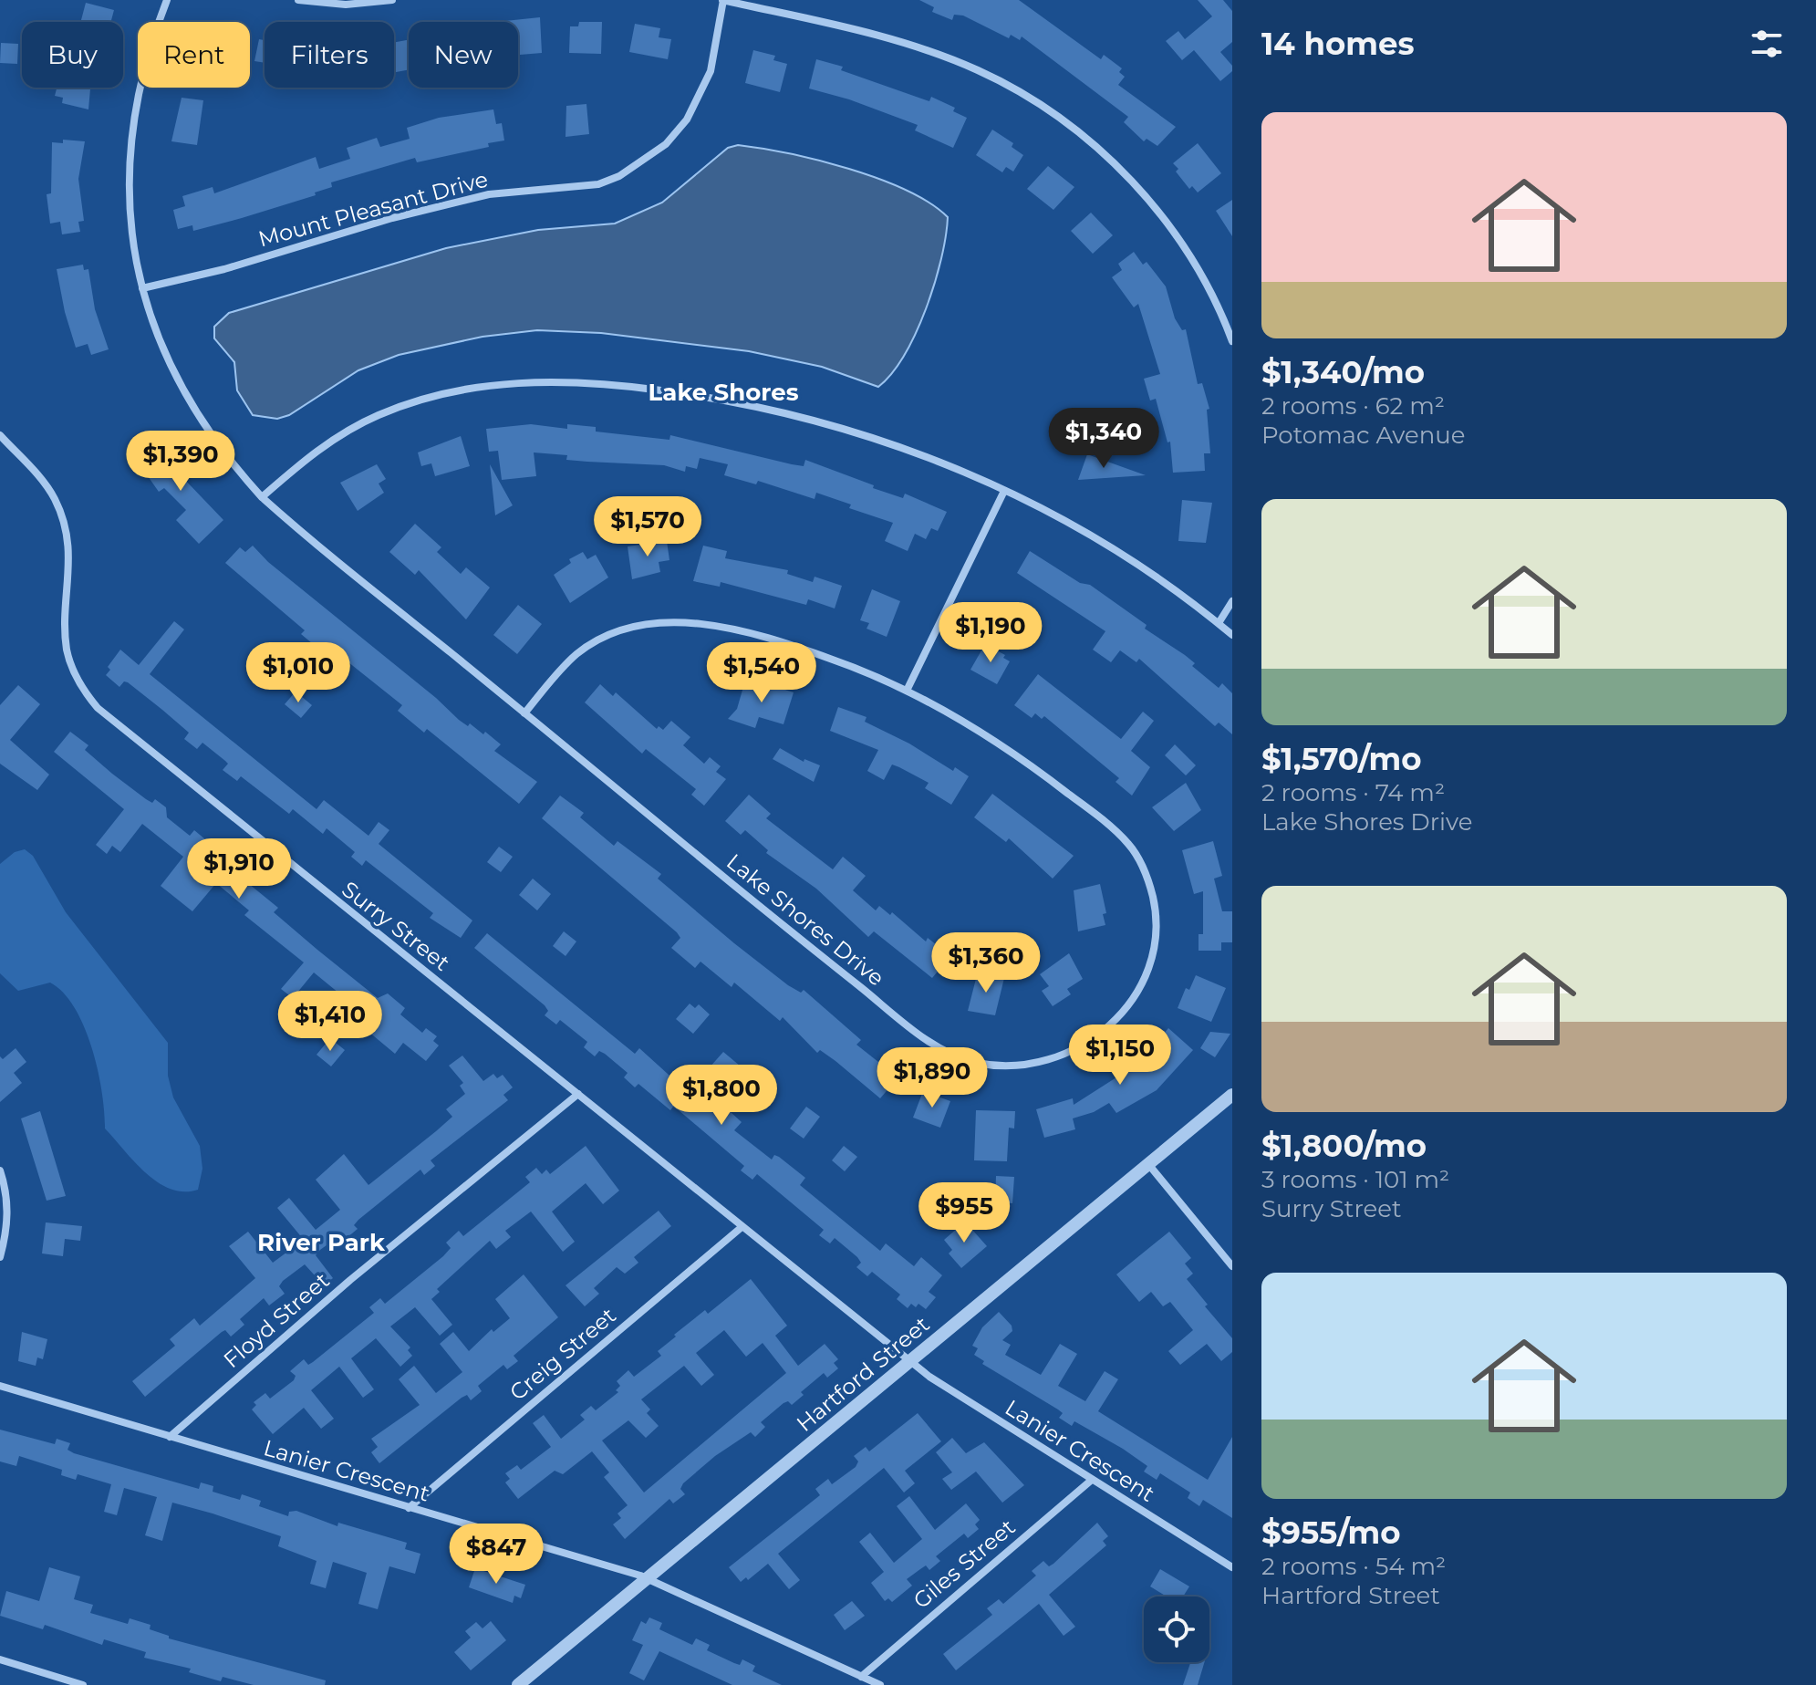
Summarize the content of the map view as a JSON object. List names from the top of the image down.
{
  "streets": {
    "street": [
      "Mount Pleasant Drive",
      "Lake Shores Drive",
      "Surry Street",
      "Floyd Street",
      "Creig Street",
      "Hartford Street",
      "Lanier Crescent",
      "Giles Street"
    ]
  },
  "crossings": [
    ["Mount Pleasant Drive", "Lake Shores Drive"],
    ["Surry Street", "Floyd Street"],
    ["Surry Street", "Creig Street"],
    ["Surry Street", "Hartford Street"],
    ["Surry Street", "Lanier Crescent"],
    ["Floyd Street", "Lanier Crescent"],
    ["Creig Street", "Lanier Crescent"],
    ["Hartford Street", "Lanier Crescent"],
    ["Lanier Crescent", "Giles Street"]
  ],
  "districts": ["Lake Shores", "River Park"],
  "page": {
    "heading": "14 homes",
    "chip": [
      "Buy",
      "Rent",
      "Filters",
      "New"
    ],
    "list": [
      {
        "name": "$1,340/mo",
        "note": "2 rooms · 62 m² · Potomac Avenue"
      },
      {
        "name": "$1,570/mo",
        "note": "2 rooms · 74 m² · Lake Shores Drive"
      },
      {
        "name": "$1,800/mo",
        "note": "3 rooms · 101 m² · Surry Street"
      },
      {
        "name": "$955/mo",
        "note": "2 rooms · 54 m² · Hartford Street"
      }
    ],
    "price": [
      "$1,340",
      "$1,390",
      "$1,570",
      "$1,190",
      "$1,010",
      "$1,540",
      "$1,910",
      "$1,360",
      "$1,410",
      "$1,150",
      "$1,890",
      "$1,800",
      "$955",
      "$847"
    ]
  }
}
